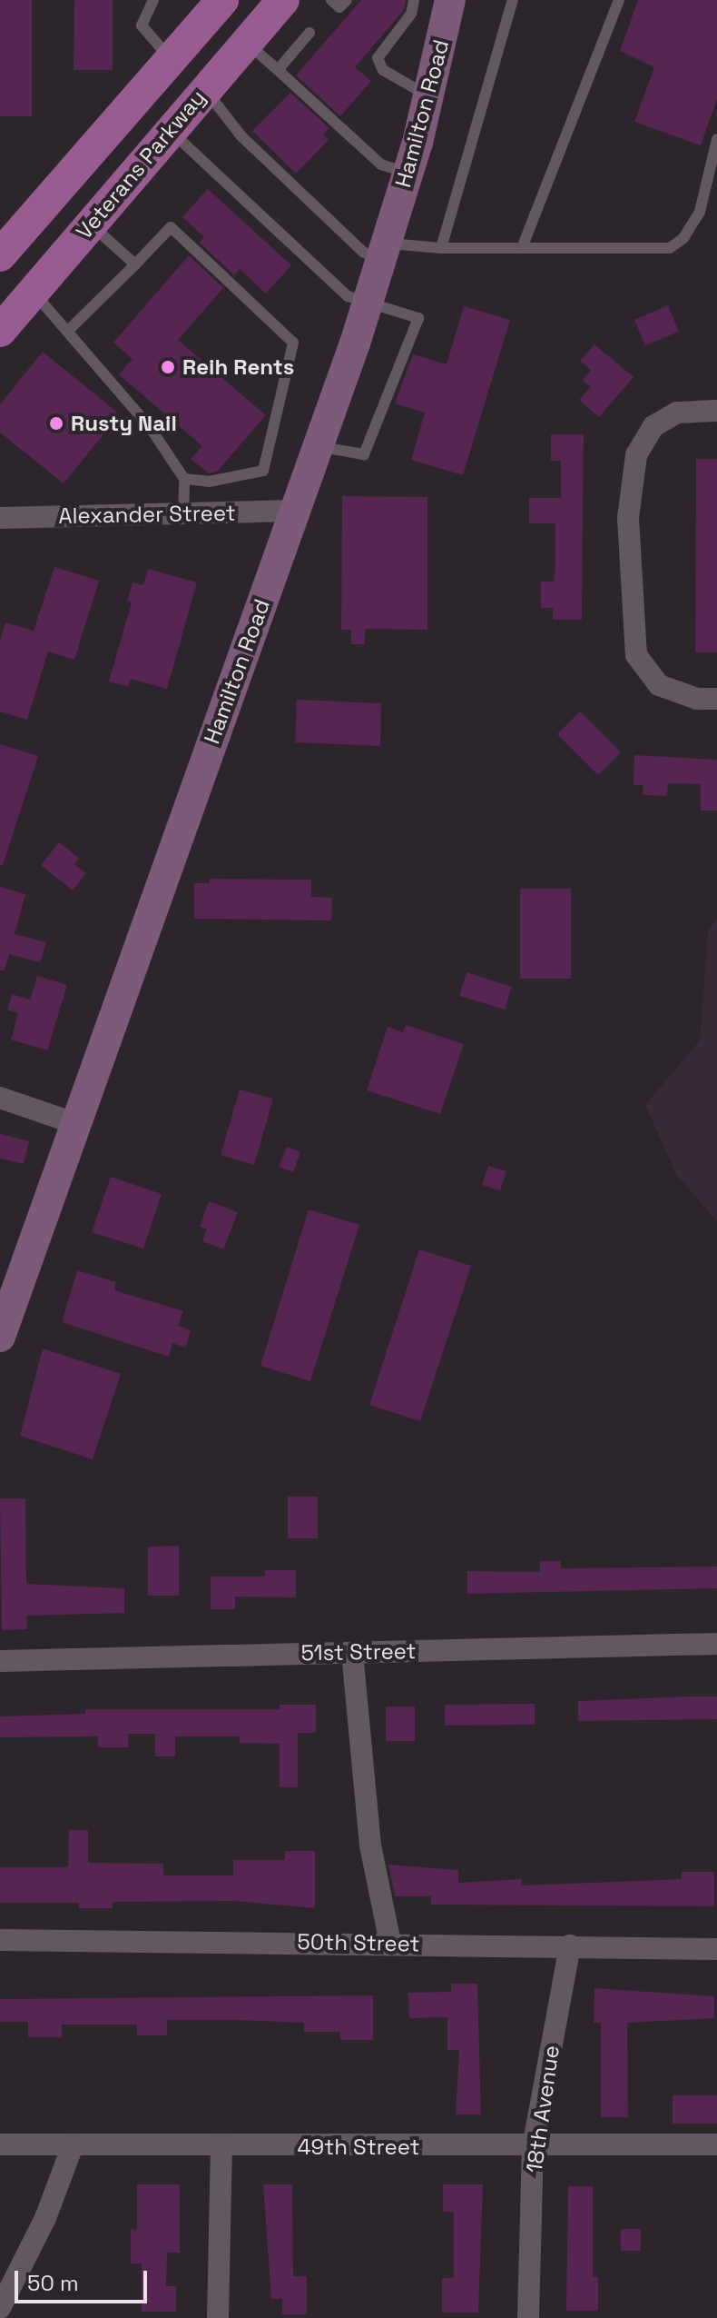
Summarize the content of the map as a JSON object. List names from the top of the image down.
{
  "streets": {
    "main road": ["Veterans Parkway"],
    "street": [
      "Hamilton Road",
      "Alexander Street",
      "51st Street",
      "50th Street",
      "18th Avenue",
      "49th Street"
    ]
  },
  "crossings": [
    ["Hamilton Road", "Alexander Street"],
    ["50th Street", "18th Avenue"],
    ["18th Avenue", "49th Street"]
  ],
  "places": ["Reih Rents", "Rusty Nail"],
  "scale_bar": "50 m"
}
